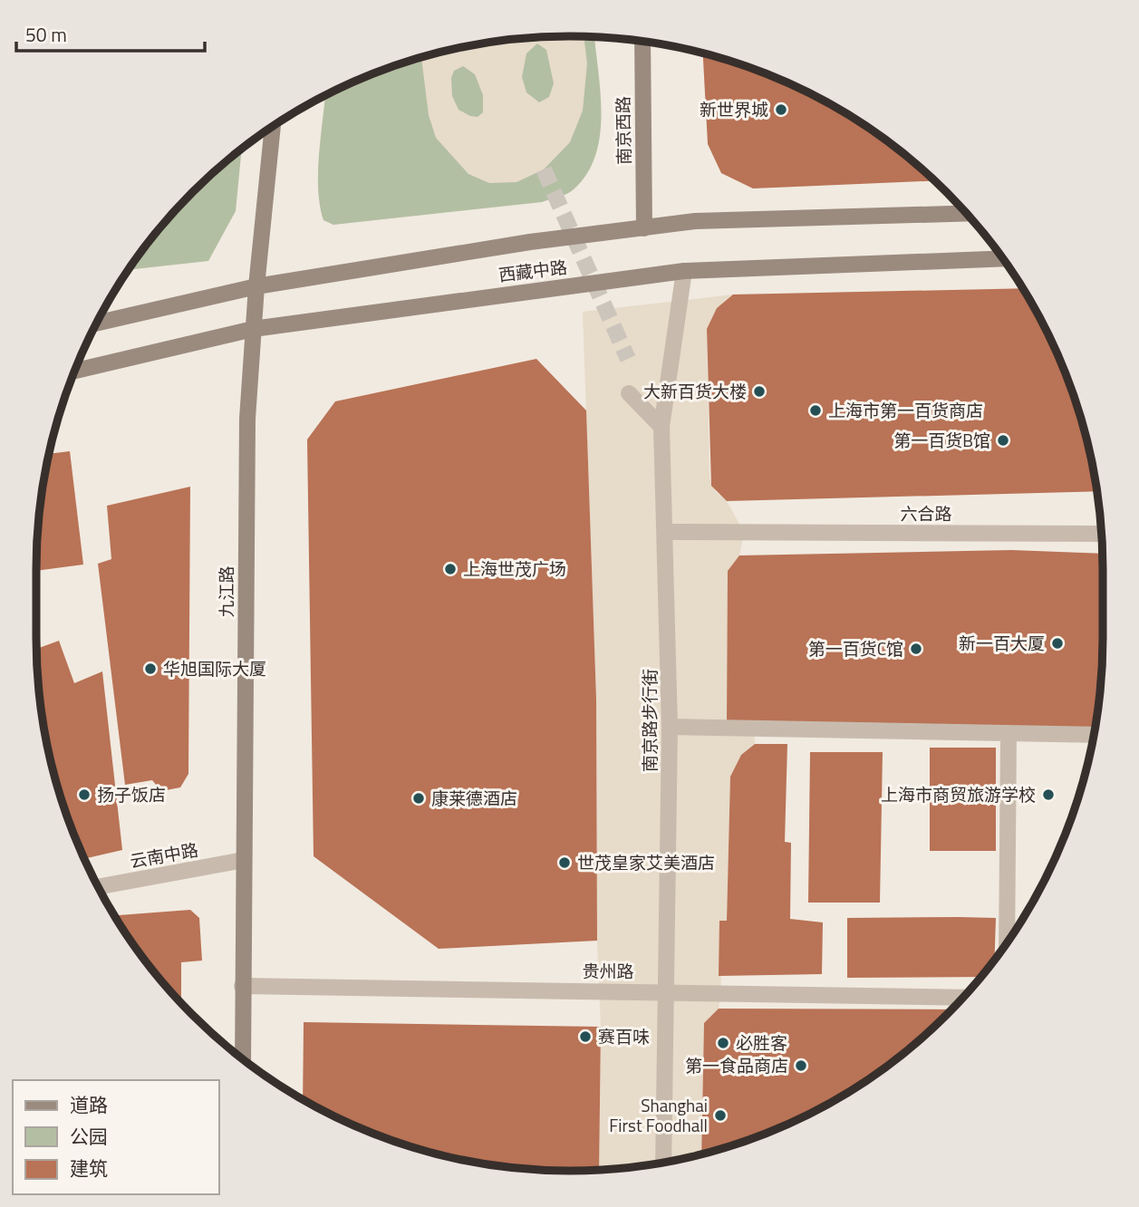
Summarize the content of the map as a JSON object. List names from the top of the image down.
{
  "streets": {
    "main road": ["南京西路", "西藏中路", "九江路"],
    "street": [
      "六合路",
      "南京路步行街",
      "云南中路",
      "贵州路"
    ]
  },
  "crossings": [
    ["南京西路", "西藏中路"],
    ["西藏中路", "九江路"],
    ["西藏中路", "南京路步行街"],
    ["六合路", "南京路步行街"],
    ["九江路", "云南中路"],
    ["九江路", "贵州路"],
    ["南京路步行街", "贵州路"]
  ],
  "places": [
    "新世界城",
    "大新百货大楼",
    "上海市第一百货商店",
    "第一百货B馆",
    "上海世茂广场",
    "新一百大厦",
    "第一百货C馆",
    "华旭国际大厦",
    "扬子饭店",
    "上海市商贸旅游学校",
    "康莱德酒店",
    "世茂皇家艾美酒店",
    "赛百味",
    "必胜客",
    "第一食品商店",
    "Shanghai First Foodhall"
  ],
  "legend": ["道路", "公园", "建筑"],
  "scale_bar": "50 m"
}
